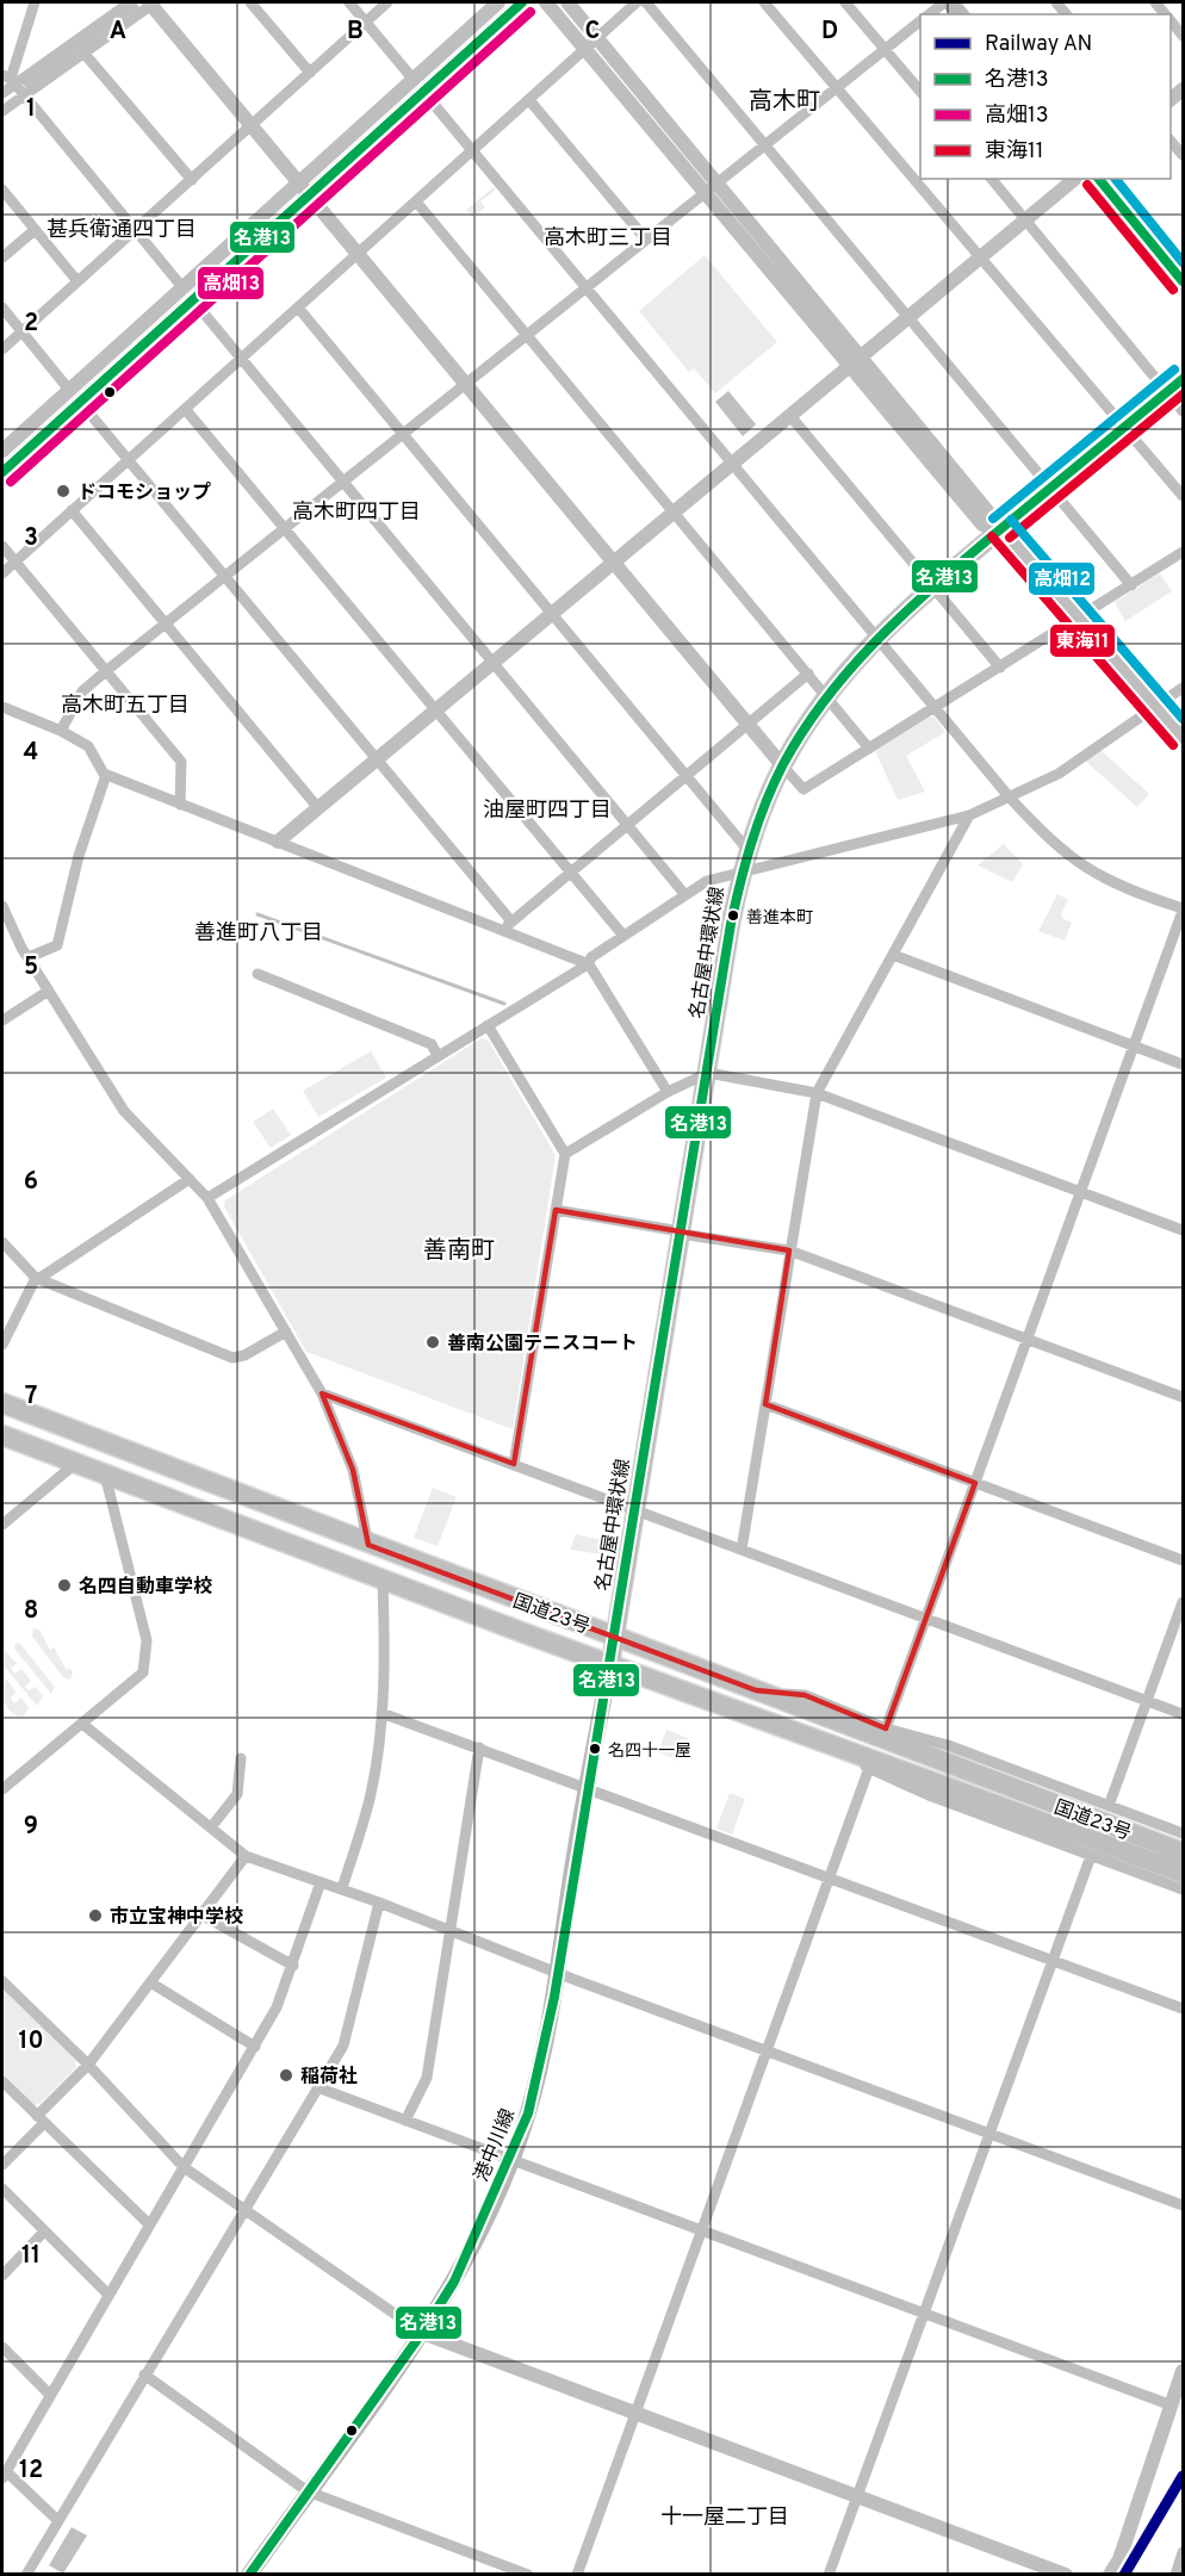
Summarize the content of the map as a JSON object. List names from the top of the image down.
{
  "streets": {
    "highway": ["国道23号"],
    "main road": ["名古屋中環状線", "港中川線"]
  },
  "crossings": [
    ["名古屋中環状線", "国道23号"],
    ["名古屋中環状線", "港中川線"],
    ["国道23号", "港中川線"]
  ],
  "districts": [
    "高木町",
    "甚兵衛通四丁目",
    "高木町三丁目",
    "高木町四丁目",
    "高木町五丁目",
    "油屋町四丁目",
    "善進町八丁目",
    "善南町",
    "十一屋二丁目"
  ],
  "places": [
    "ドコモショップ",
    "善進本町",
    "善南公園テニスコート",
    "名四自動車学校",
    "名四十一屋",
    "市立宝神中学校",
    "稲荷社"
  ],
  "lines": [
    "transit line 名港13",
    "transit line 高畑13",
    "transit line 高畑12",
    "transit line 東海11",
    "rail line AN"
  ],
  "legend": [
    "Railway AN",
    "名港13",
    "高畑13",
    "東海11"
  ],
  "grid": {
    "columns": [
      "A",
      "B",
      "C",
      "D"
    ],
    "rows": [
      "1",
      "2",
      "3",
      "4",
      "5",
      "6",
      "7",
      "8",
      "9",
      "10",
      "11",
      "12"
    ]
  }
}
